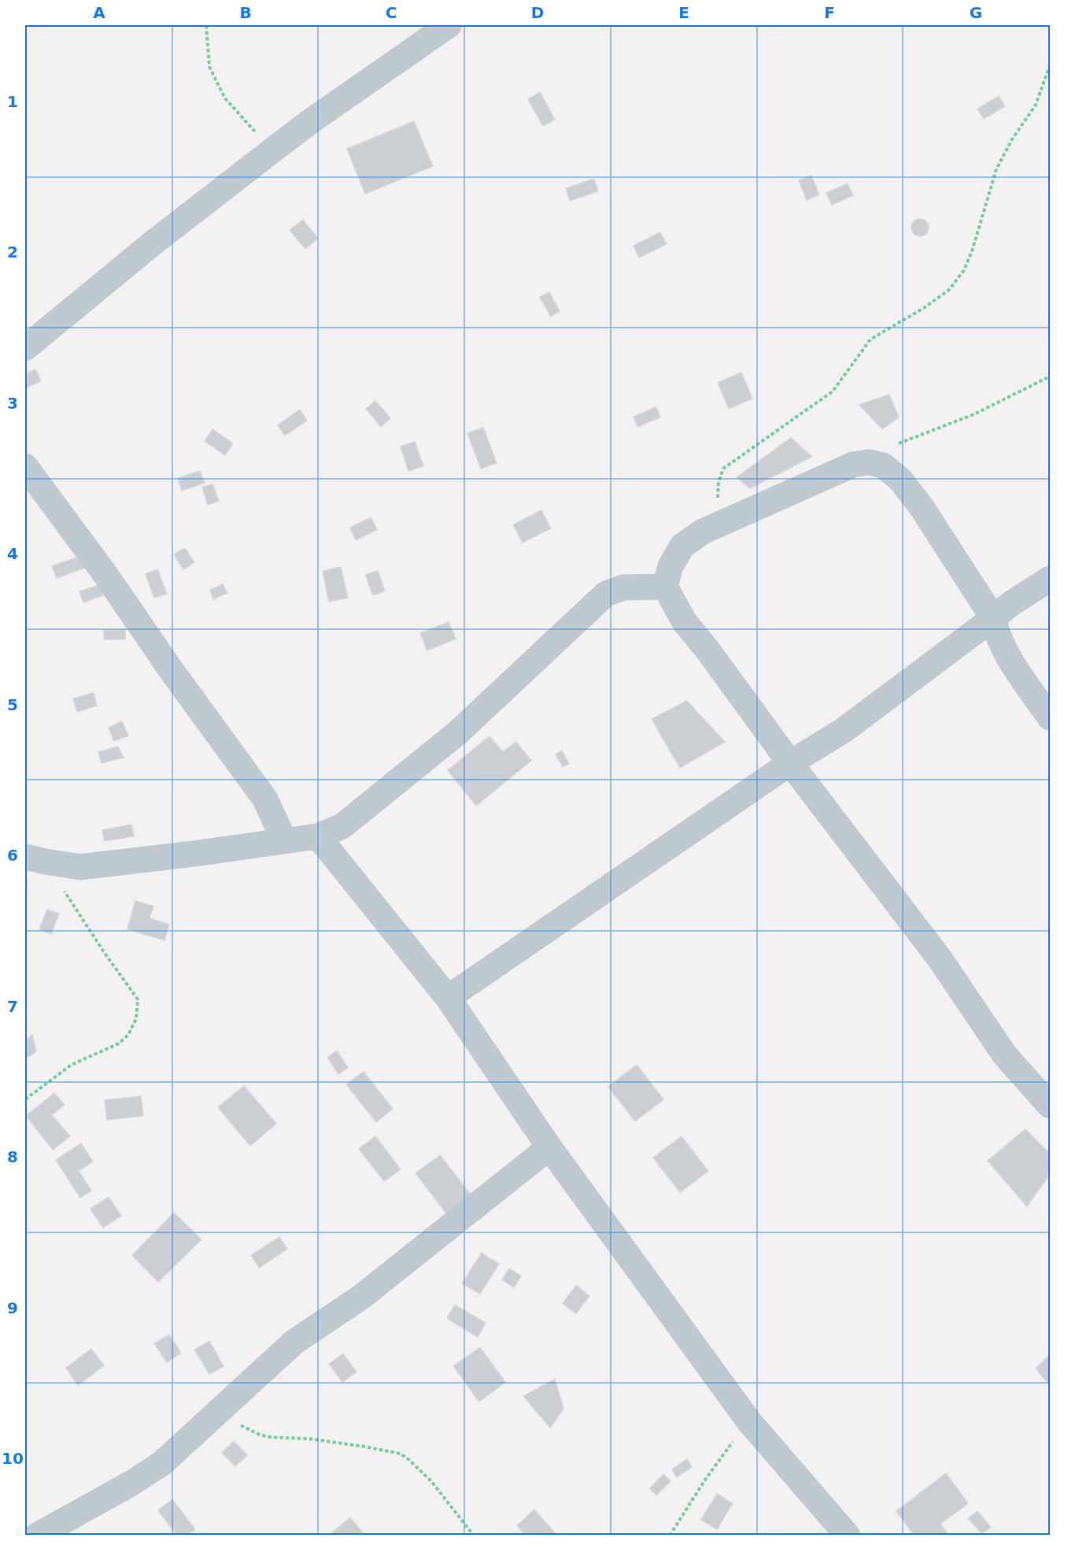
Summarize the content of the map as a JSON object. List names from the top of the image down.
{
  "grid": {
    "columns": [
      "A",
      "B",
      "C",
      "D",
      "E",
      "F",
      "G"
    ],
    "rows": [
      "1",
      "2",
      "3",
      "4",
      "5",
      "6",
      "7",
      "8",
      "9",
      "10"
    ]
  }
}
